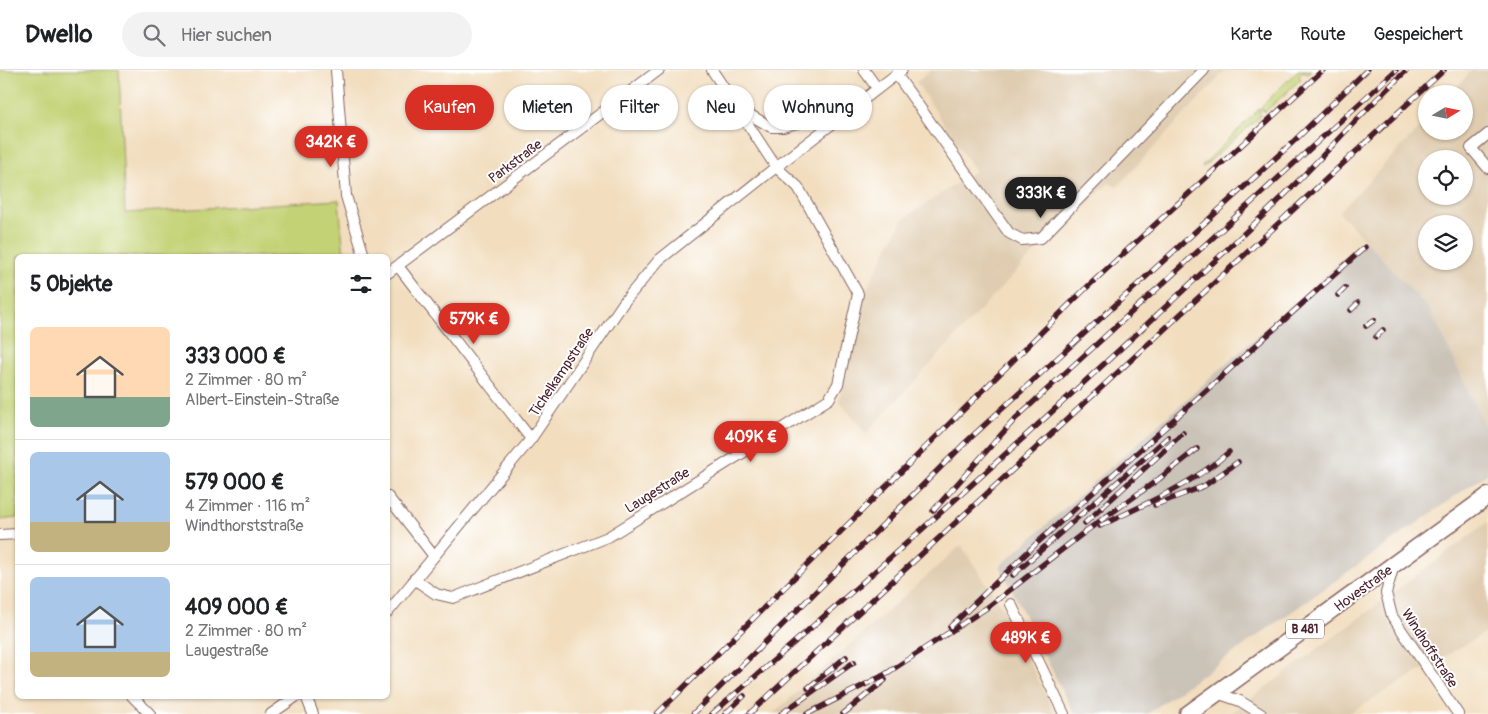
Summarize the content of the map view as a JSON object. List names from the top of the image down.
{
  "streets": {
    "main road": ["Hovestraße", "B 481"],
    "street": [
      "Parkstraße",
      "Tichelkampstraße",
      "Laugestraße",
      "Windhoffstraße"
    ]
  },
  "crossings": [
    ["Tichelkampstraße", "Laugestraße"],
    ["Hovestraße", "Windhoffstraße"]
  ],
  "north": "right",
  "page": {
    "header": "Dwello",
    "search": "Hier suchen",
    "nav": ["Karte", "Route", "Gespeichert"],
    "chip": [
      "Kaufen",
      "Mieten",
      "Filter",
      "Neu",
      "Wohnung"
    ],
    "price": [
      "342K €",
      "333K €",
      "579K €",
      "409K €",
      "489K €"
    ],
    "heading": "5 Objekte",
    "list": [
      {
        "name": "333 000 €",
        "note": "2 Zimmer · 80 m² · Albert-Einstein-Straße"
      },
      {
        "name": "579 000 €",
        "note": "4 Zimmer · 116 m² · Windthorststraße"
      },
      {
        "name": "409 000 €",
        "note": "2 Zimmer · 80 m² · Laugestraße"
      }
    ]
  }
}
